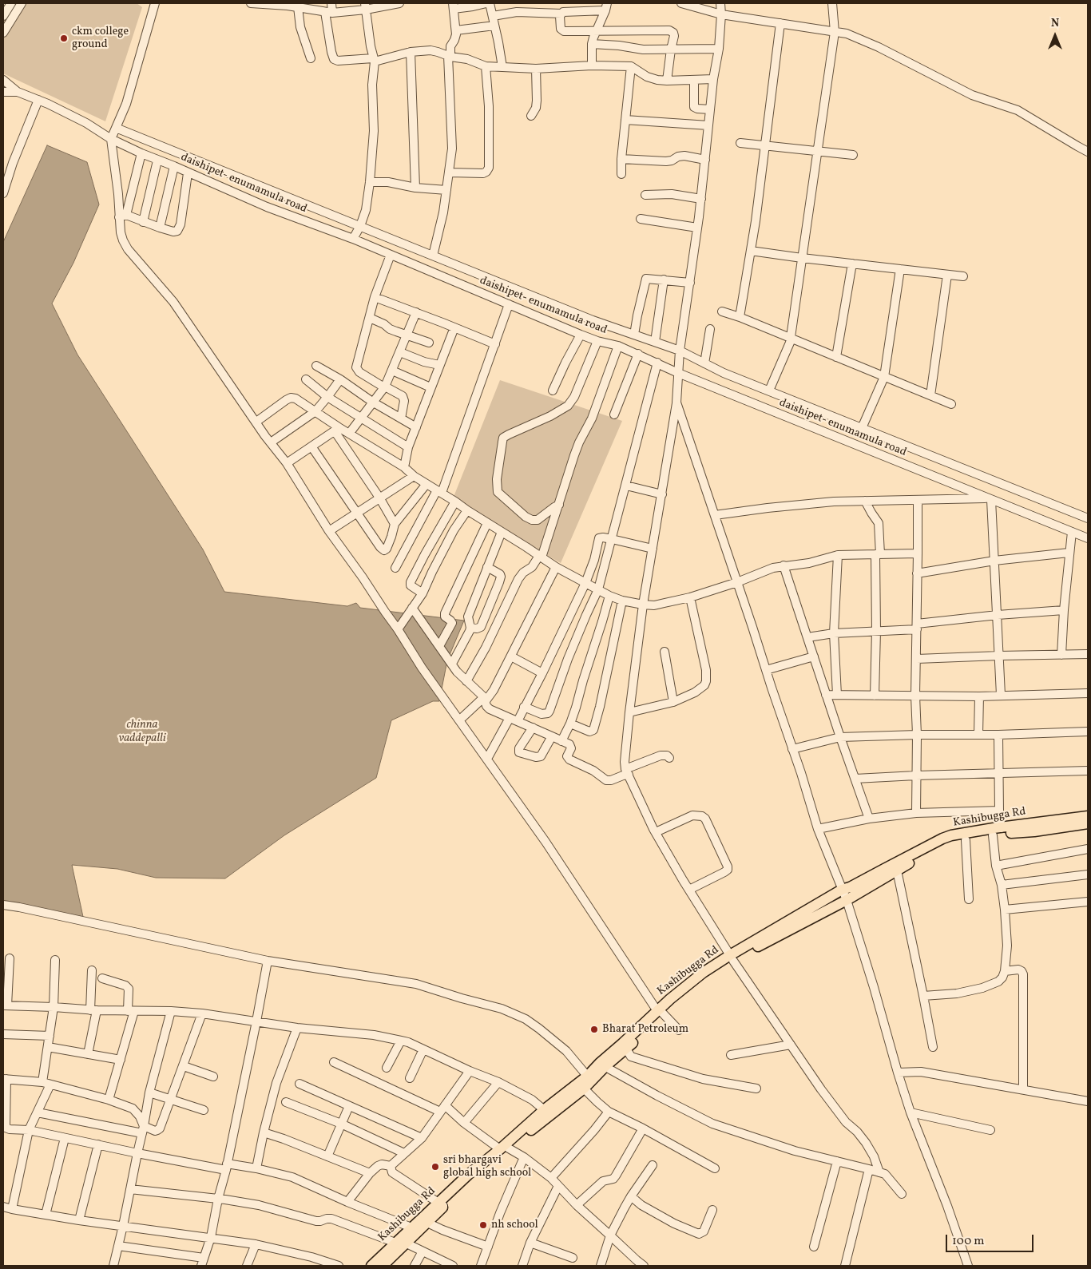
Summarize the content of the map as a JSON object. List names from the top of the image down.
{
  "streets": {
    "main road": ["Kashibugga Rd"],
    "street": ["daishipet- enumamula road"]
  },
  "water": ["chinna vaddepalli"],
  "places": [
    "ckm college ground",
    "Bharat Petroleum",
    "sri bhargavi global high school",
    "nh school"
  ],
  "scale_bar": "100 m",
  "north": "top"
}
